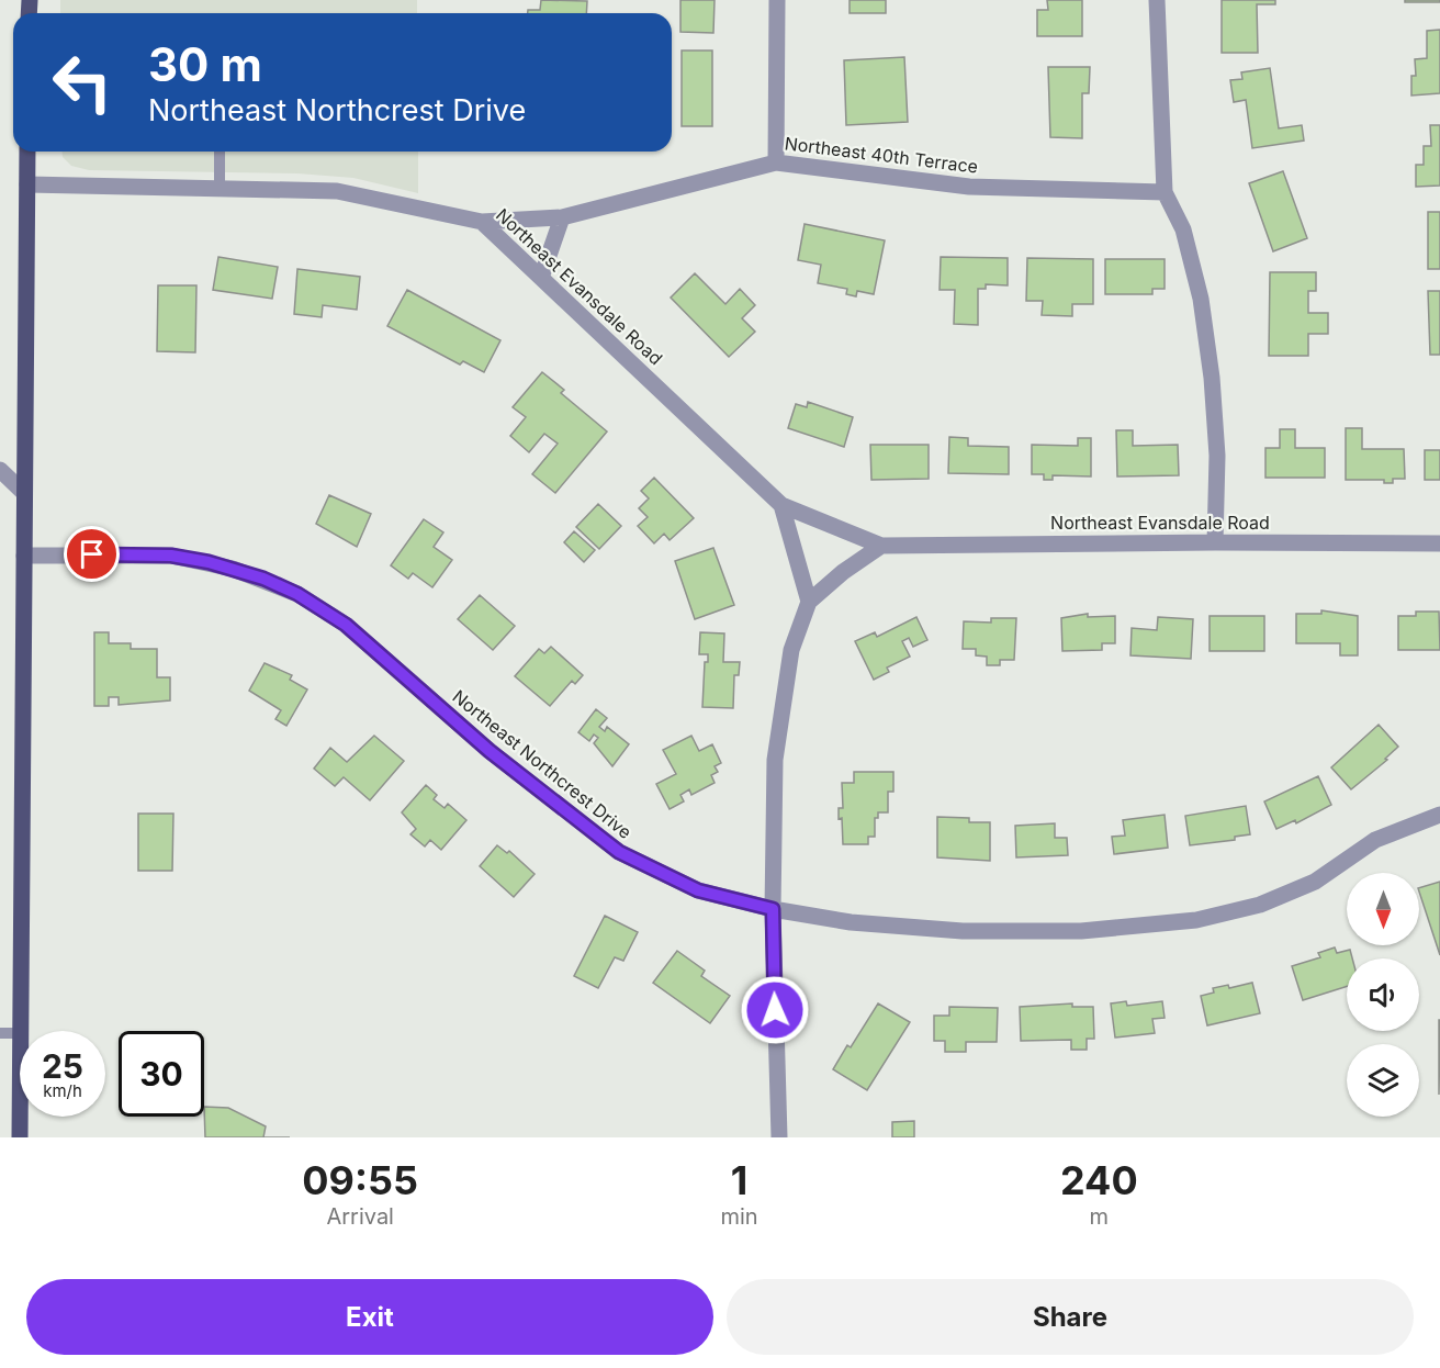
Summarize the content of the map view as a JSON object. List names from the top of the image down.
{
  "streets": {
    "street": ["Northeast 40th Terrace", "Northeast Evansdale Road", "Northeast Northcrest Drive"]
  },
  "crossings": [
    ["Northeast 40th Terrace", "Northeast Evansdale Road"]
  ],
  "north": "bottom",
  "page": {
    "turn": ["30 m", "Northeast Northcrest Drive"],
    "speed": "25 km/h",
    "limit": "30",
    "eta": [
      "09:55",
      "Arrival",
      "1",
      "min",
      "240",
      "m"
    ],
    "buttons": ["Exit", "Share"]
  }
}
